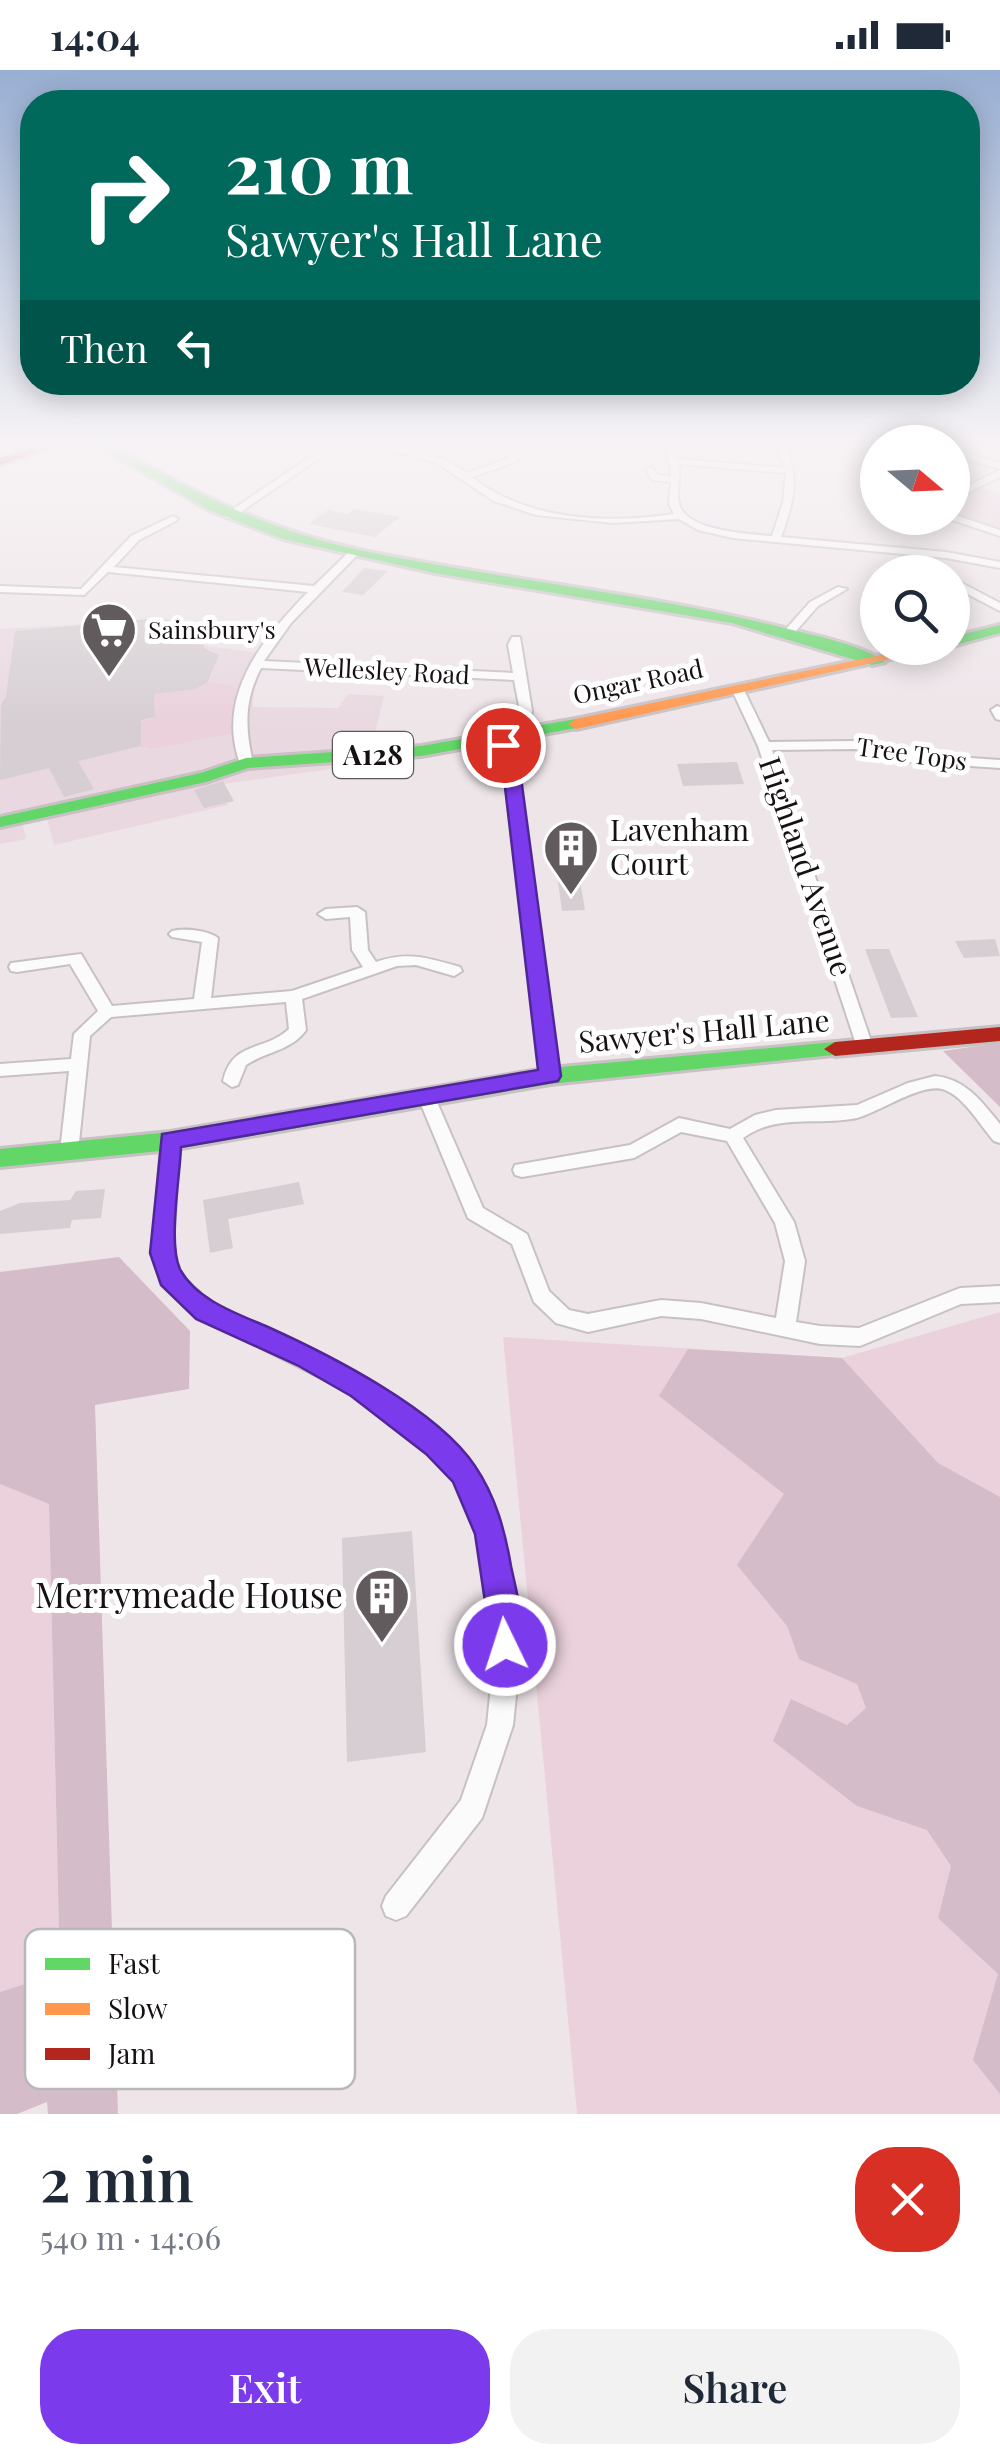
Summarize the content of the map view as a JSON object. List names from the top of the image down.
{
  "streets": {
    "street": [
      "Wellesley Road",
      "Ongar Road",
      "Tree Tops",
      "A128",
      "Highland Avenue",
      "Sawyer's Hall Lane"
    ]
  },
  "crossings": [
    ["Ongar Road", "Highland Avenue"],
    ["Tree Tops", "Highland Avenue"],
    ["Highland Avenue", "Sawyer's Hall Lane"]
  ],
  "places": {
    "supermarket": ["Sainsbury's"],
    "building": ["Lavenham Court", "Merrymeade House"]
  },
  "legend": ["Fast", "Slow", "Jam"],
  "north": "right",
  "page": {
    "status": "14:04",
    "turn": ["210 m", "Sawyer's Hall Lane"],
    "then": "Then",
    "heading": ["2 min", "540 m · 14:06"],
    "buttons": ["Exit", "Share"]
  }
}
